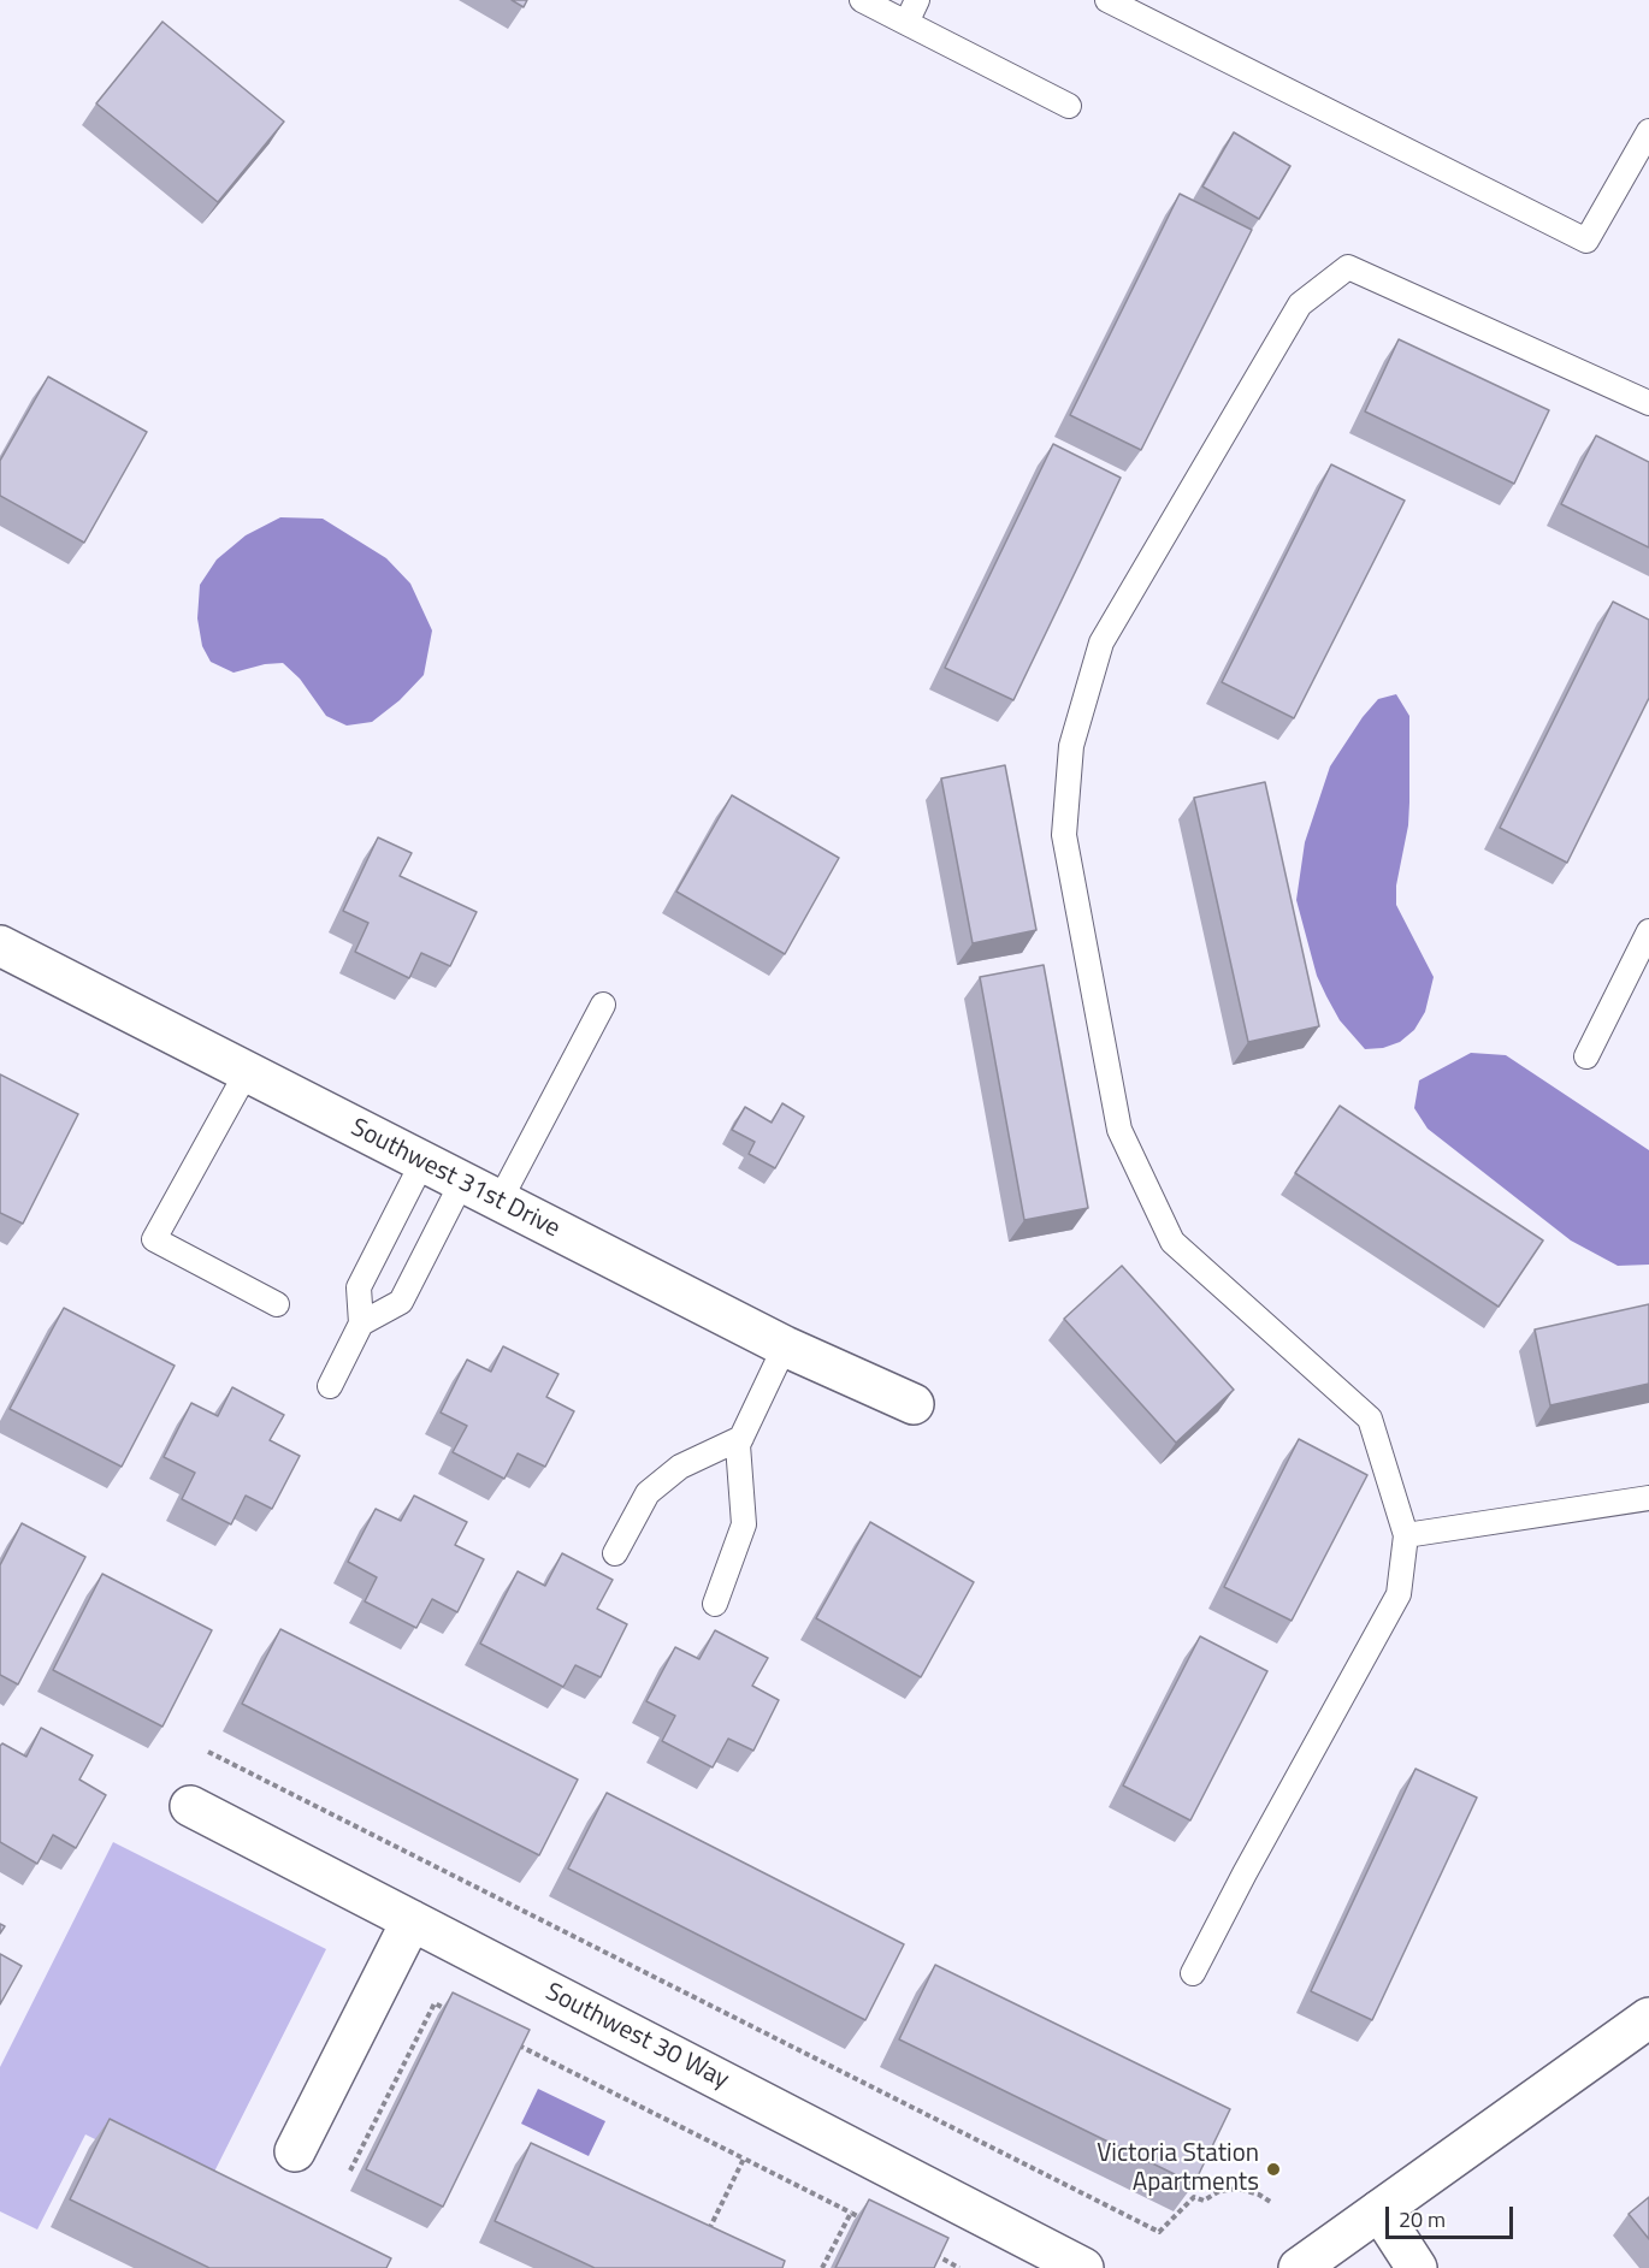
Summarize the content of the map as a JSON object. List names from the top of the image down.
{
  "streets": {
    "street": ["Southwest 31st Drive", "Southwest 30 Way"]
  },
  "places": ["Victoria Station Apartments"],
  "scale_bar": "20 m"
}
